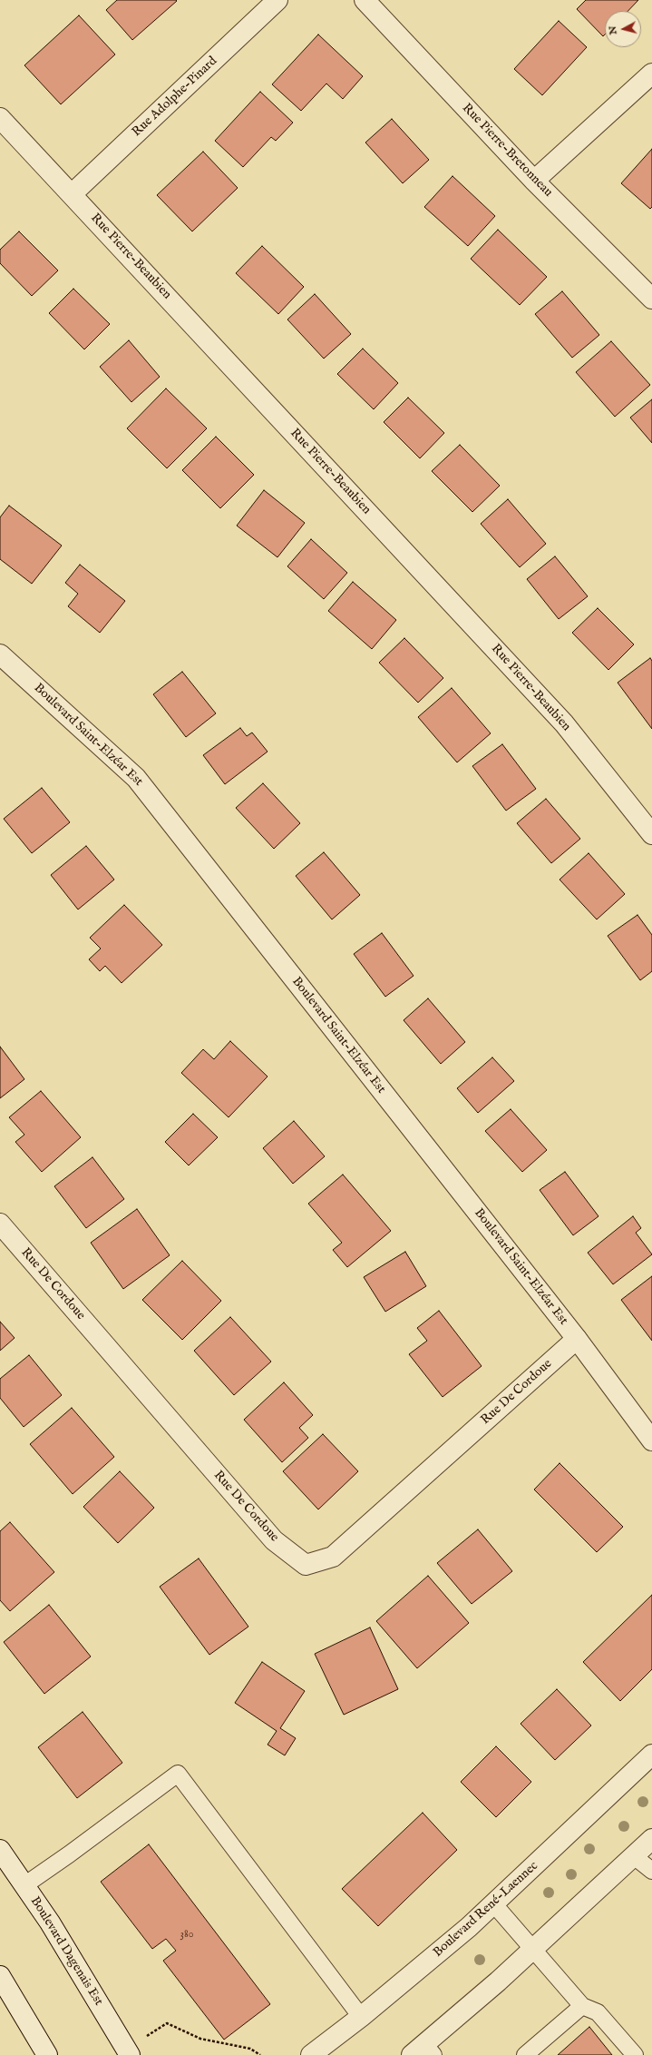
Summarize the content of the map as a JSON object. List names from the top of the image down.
{
  "streets": {
    "street": [
      "Rue Adolphe-Pinard",
      "Rue Pierre-Bretonneau",
      "Rue Pierre-Beaubien",
      "Boulevard Saint-Elzéar Est",
      "Rue De Cordoue",
      "Boulevard René-Laennec",
      "Boulevard Dagenais Est"
    ]
  },
  "crossings": [
    ["Rue Adolphe-Pinard", "Rue Pierre-Beaubien"],
    ["Boulevard Saint-Elzéar Est", "Rue De Cordoue"]
  ],
  "house_numbers": ["380"],
  "north": "left"
}
